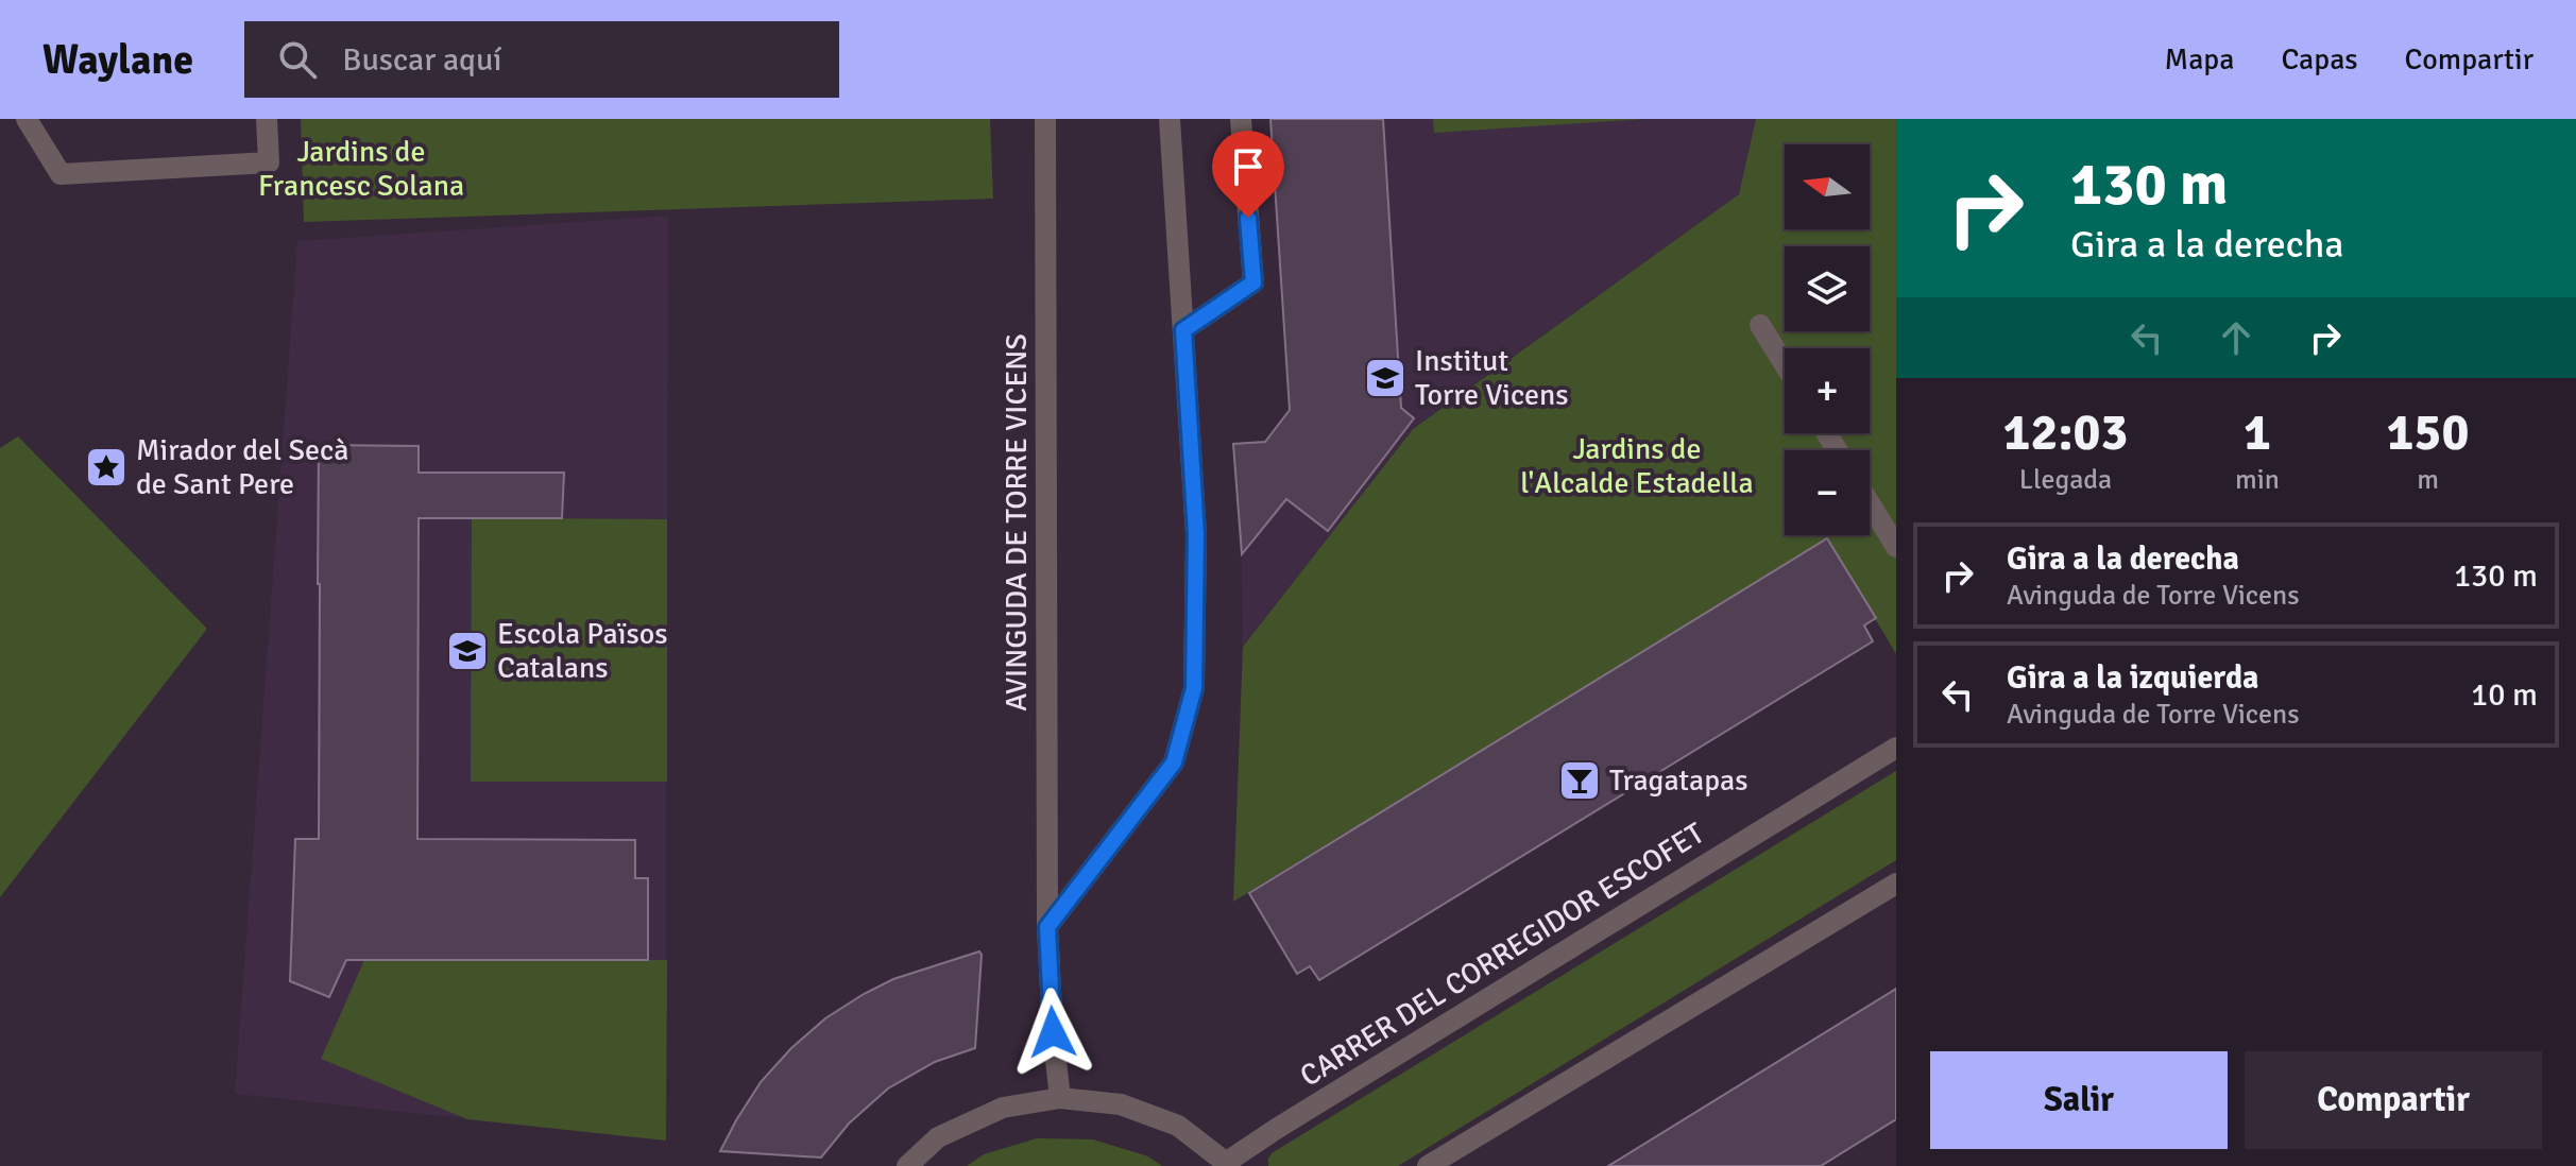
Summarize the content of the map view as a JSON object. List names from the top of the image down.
{
  "streets": {
    "street": ["AVINGUDA DE TORRE VICENS", "CARRER DEL CORREGIDOR ESCOFET"]
  },
  "parks": ["Jardins de Francesc Solana", "Jardins de l'Alcalde Estadella"],
  "places": {
    "school or university": ["Institut Torre Vicens", "Escola Països Catalans"],
    "place": ["Mirador del Secà de Sant Pere"],
    "bar": ["Tragatapas"]
  },
  "north": "left",
  "page": {
    "header": "Waylane",
    "search": "Buscar aquí",
    "nav": ["Mapa", "Capas", "Compartir"],
    "turn": ["130 m", "Gira a la derecha"],
    "map_buttons": ["+", "−"],
    "eta": [
      "12:03",
      "Llegada",
      "1",
      "min",
      "150",
      "m"
    ],
    "list": [
      {
        "name": "Gira a la derecha",
        "note": "Avinguda de Torre Vicens",
        "value": "130 m"
      },
      {
        "name": "Gira a la izquierda",
        "note": "Avinguda de Torre Vicens",
        "value": "10 m"
      }
    ],
    "buttons": ["Salir", "Compartir"]
  }
}
